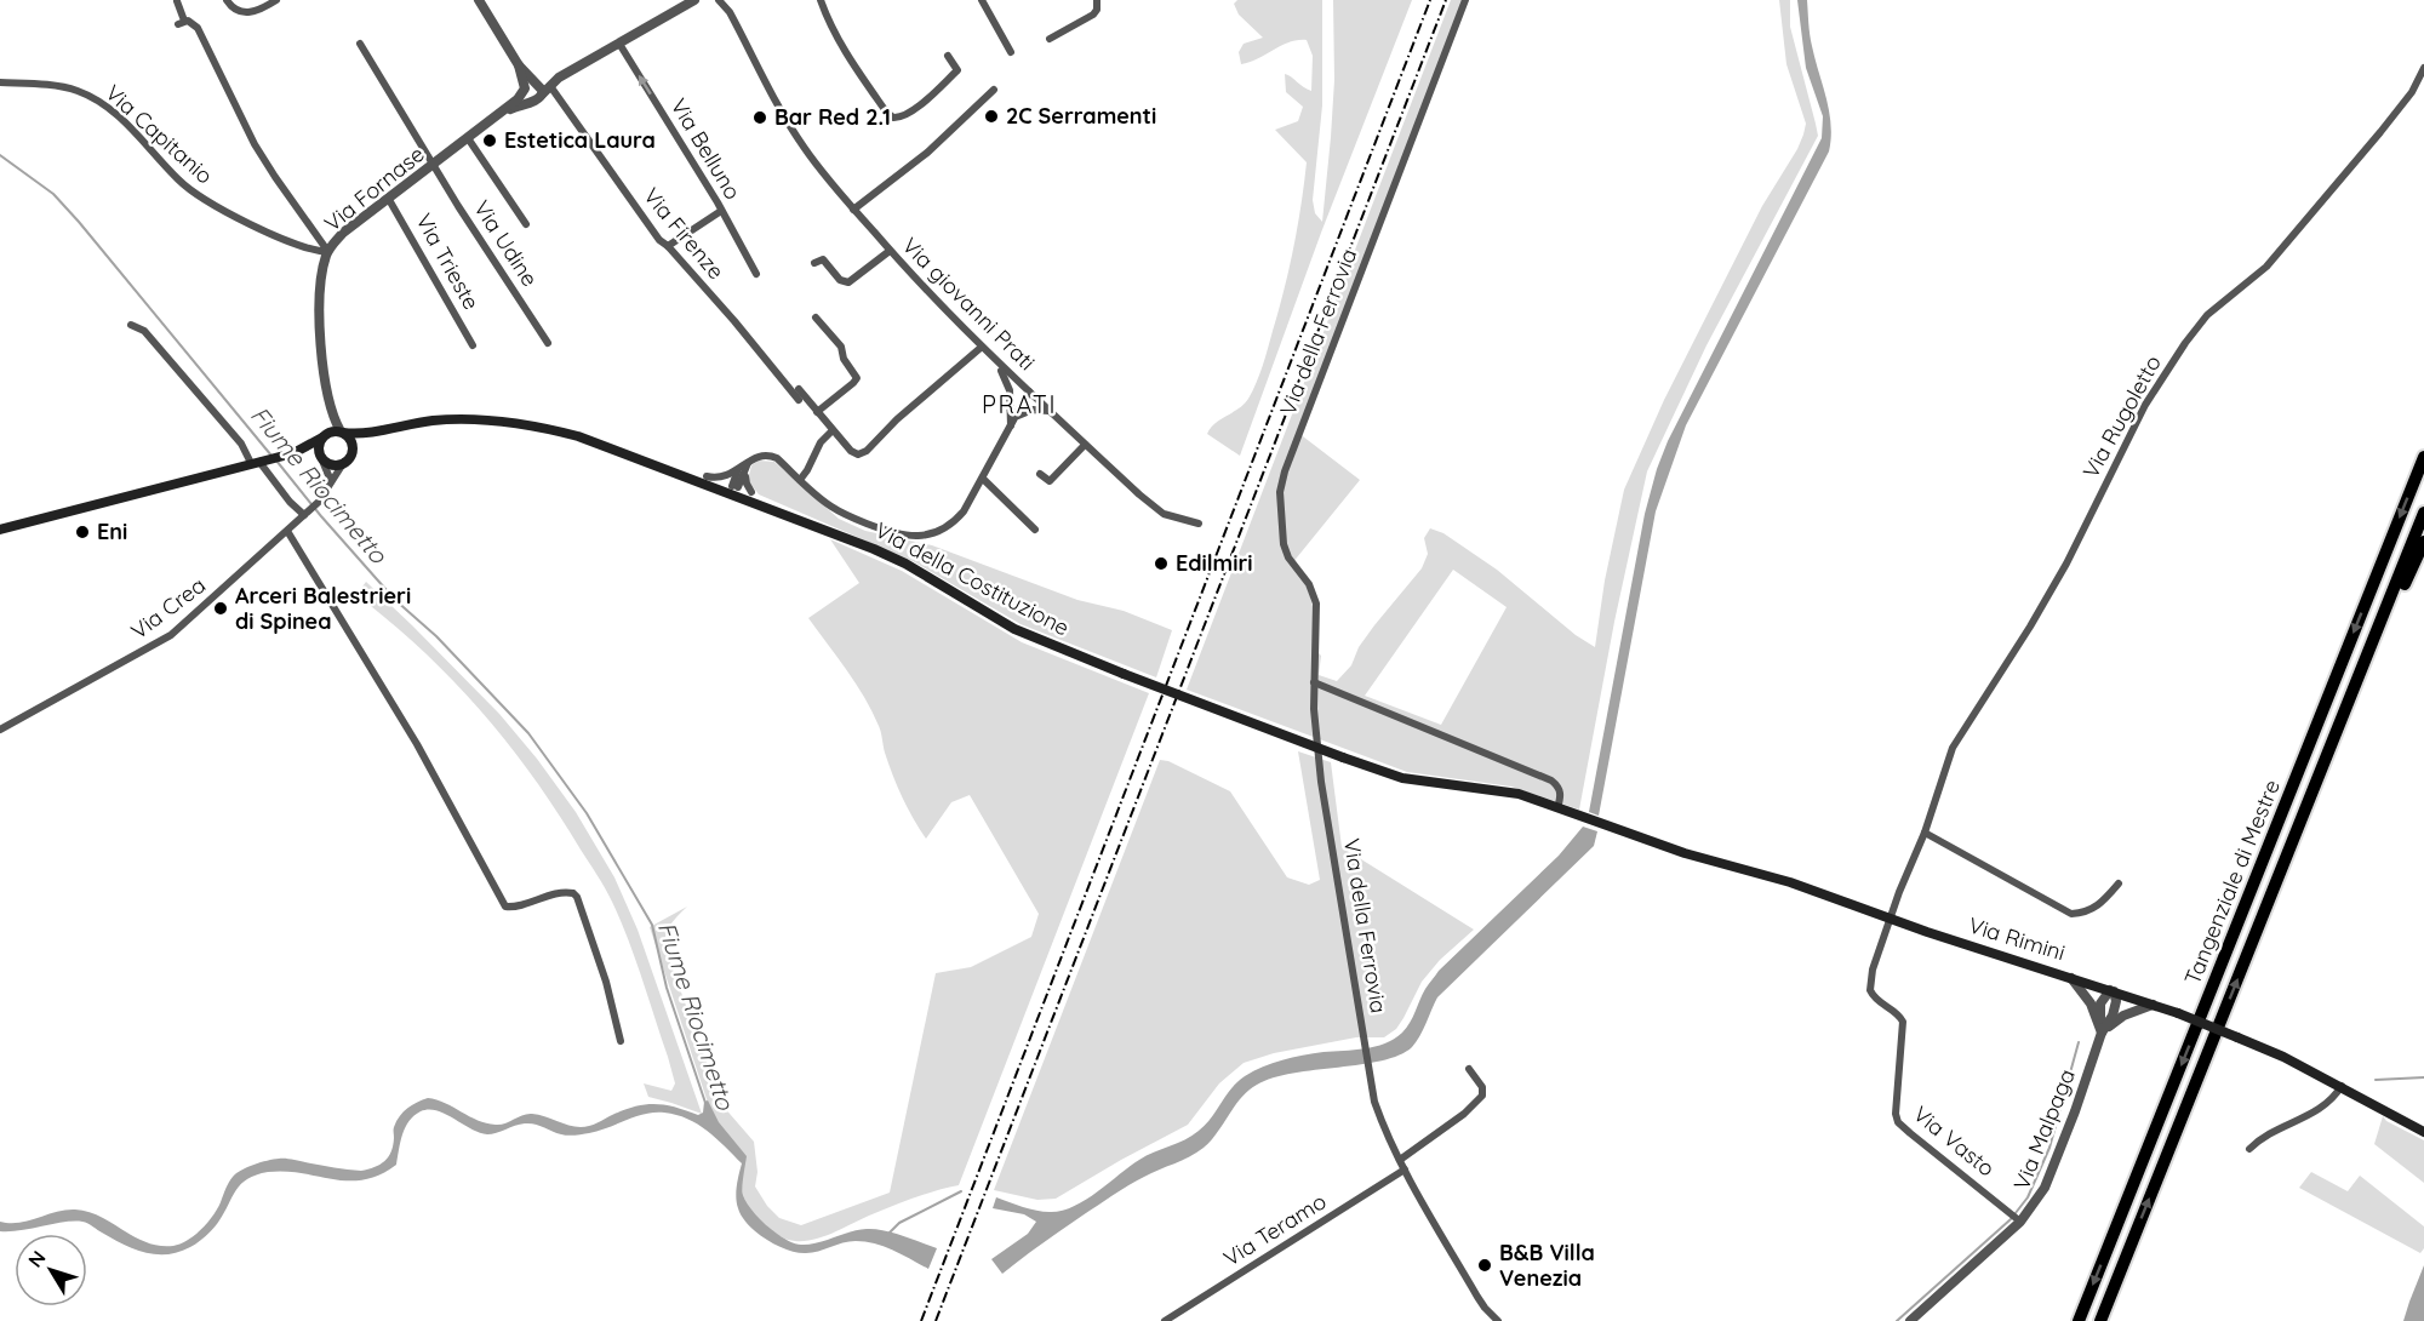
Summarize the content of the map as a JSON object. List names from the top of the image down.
{
  "streets": {
    "highway": ["Tangenziale di Mestre"],
    "main road": ["Via della Costituzione", "Via Rimini"],
    "street": [
      "Via Capitanio",
      "Via Belluno",
      "Via Fornase",
      "Via Firenze",
      "Via Udine",
      "Via Trieste",
      "Via giovanni Prati",
      "Via della Ferrovia",
      "Via Rugoletto",
      "Via Crea",
      "Via Malpaga",
      "Via Vasto",
      "Via Teramo"
    ]
  },
  "crossings": [
    ["Via Capitanio", "Via Fornase"],
    ["Via Belluno", "Via Fornase"],
    ["Via Fornase", "Via Firenze"],
    ["Via Fornase", "Via Udine"],
    ["Via Fornase", "Via Trieste"],
    ["Via Fornase", "Via della Costituzione"],
    ["Via Fornase", "Via Crea"],
    ["Via della Ferrovia", "Via Teramo"],
    ["Via Rugoletto", "Via Rimini"],
    ["Via Rugoletto", "Via Vasto"],
    ["Via della Costituzione", "Via Crea"],
    ["Via della Costituzione", "Via Rimini"],
    ["Via Rimini", "Via Vasto"],
    ["Via Malpaga", "Via Vasto"]
  ],
  "one_way": ["Via Belluno"],
  "districts": ["PRATI"],
  "water": ["Fiume Riocimetto"],
  "places": [
    "2C Serramenti",
    "Bar Red 2.1",
    "Estetica Laura",
    "Eni",
    "Edilmiri",
    "Arceri Balestrieri di Spinea",
    "B&B Villa Venezia"
  ],
  "north": "top left"
}
